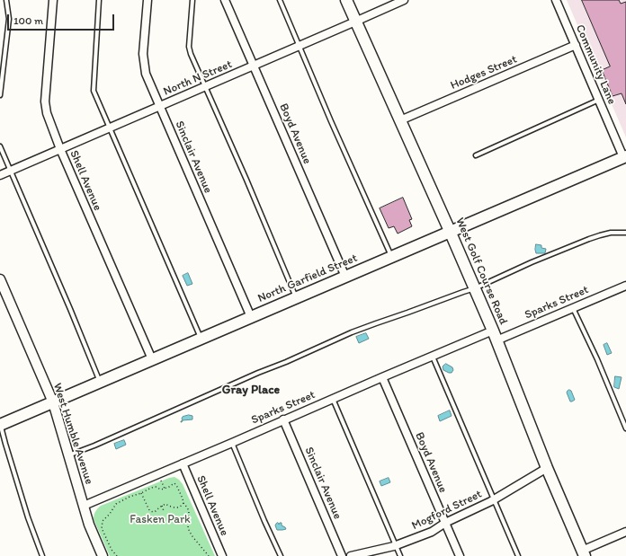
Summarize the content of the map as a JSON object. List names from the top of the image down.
{
  "streets": {
    "main road": ["West Golf Course Road", "North Garfield Street"],
    "street": [
      "Community Lane",
      "Hodges Street",
      "North N Street",
      "Boyd Avenue",
      "Sinclair Avenue",
      "Shell Avenue",
      "Sparks Street",
      "West Humble Avenue",
      "Mogford Street"
    ]
  },
  "crossings": [
    ["Community Lane", "Hodges Street"],
    ["Community Lane", "North Garfield Street"],
    ["Hodges Street", "West Golf Course Road"],
    ["North N Street", "Boyd Avenue"],
    ["North N Street", "Sinclair Avenue"],
    ["North N Street", "Shell Avenue"],
    ["North N Street", "West Golf Course Road"],
    ["Boyd Avenue", "North Garfield Street"],
    ["Boyd Avenue", "Sparks Street"],
    ["Boyd Avenue", "Mogford Street"],
    ["Sinclair Avenue", "North Garfield Street"],
    ["Sinclair Avenue", "Sparks Street"],
    ["Shell Avenue", "North Garfield Street"],
    ["Shell Avenue", "Sparks Street"],
    ["West Golf Course Road", "North Garfield Street"],
    ["West Golf Course Road", "Sparks Street"],
    ["West Golf Course Road", "Mogford Street"],
    ["North Garfield Street", "West Humble Avenue"],
    ["Sparks Street", "West Humble Avenue"]
  ],
  "districts": ["Gray Place"],
  "parks": ["Fasken Park"],
  "scale_bar": "100 m"
}
